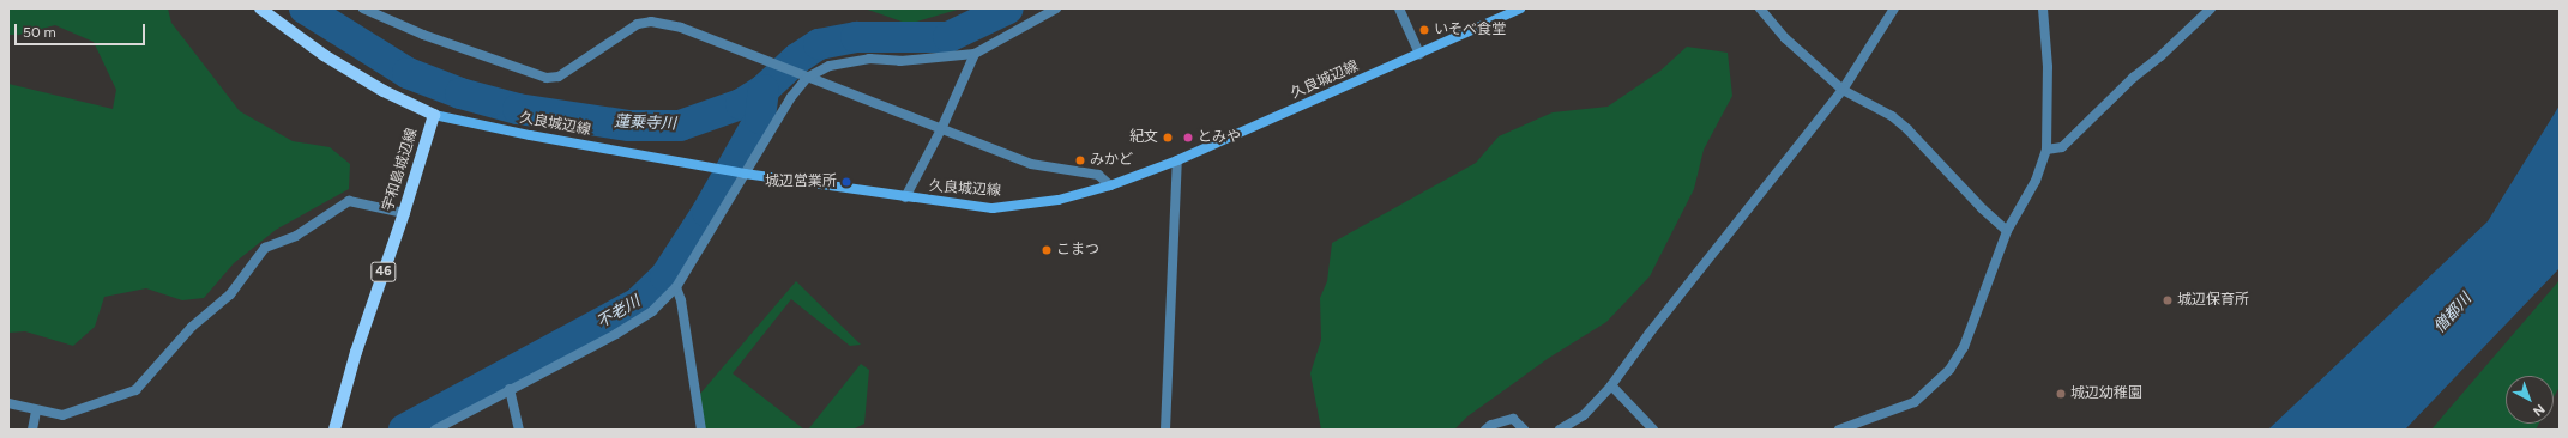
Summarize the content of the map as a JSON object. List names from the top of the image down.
{
  "streets": {
    "main road": ["久良城辺線", "宇和島城辺線", "46"]
  },
  "crossings": [
    ["久良城辺線", "宇和島城辺線"]
  ],
  "water": ["蓮乗寺川", "不老川", "僧都川"],
  "places": [
    "いそべ食堂",
    "紀文",
    "とみや",
    "みかど",
    "城辺営業所",
    "こまつ",
    "城辺保育所",
    "城辺幼稚園"
  ],
  "scale_bar": "50 m",
  "north": "bottom right"
}
